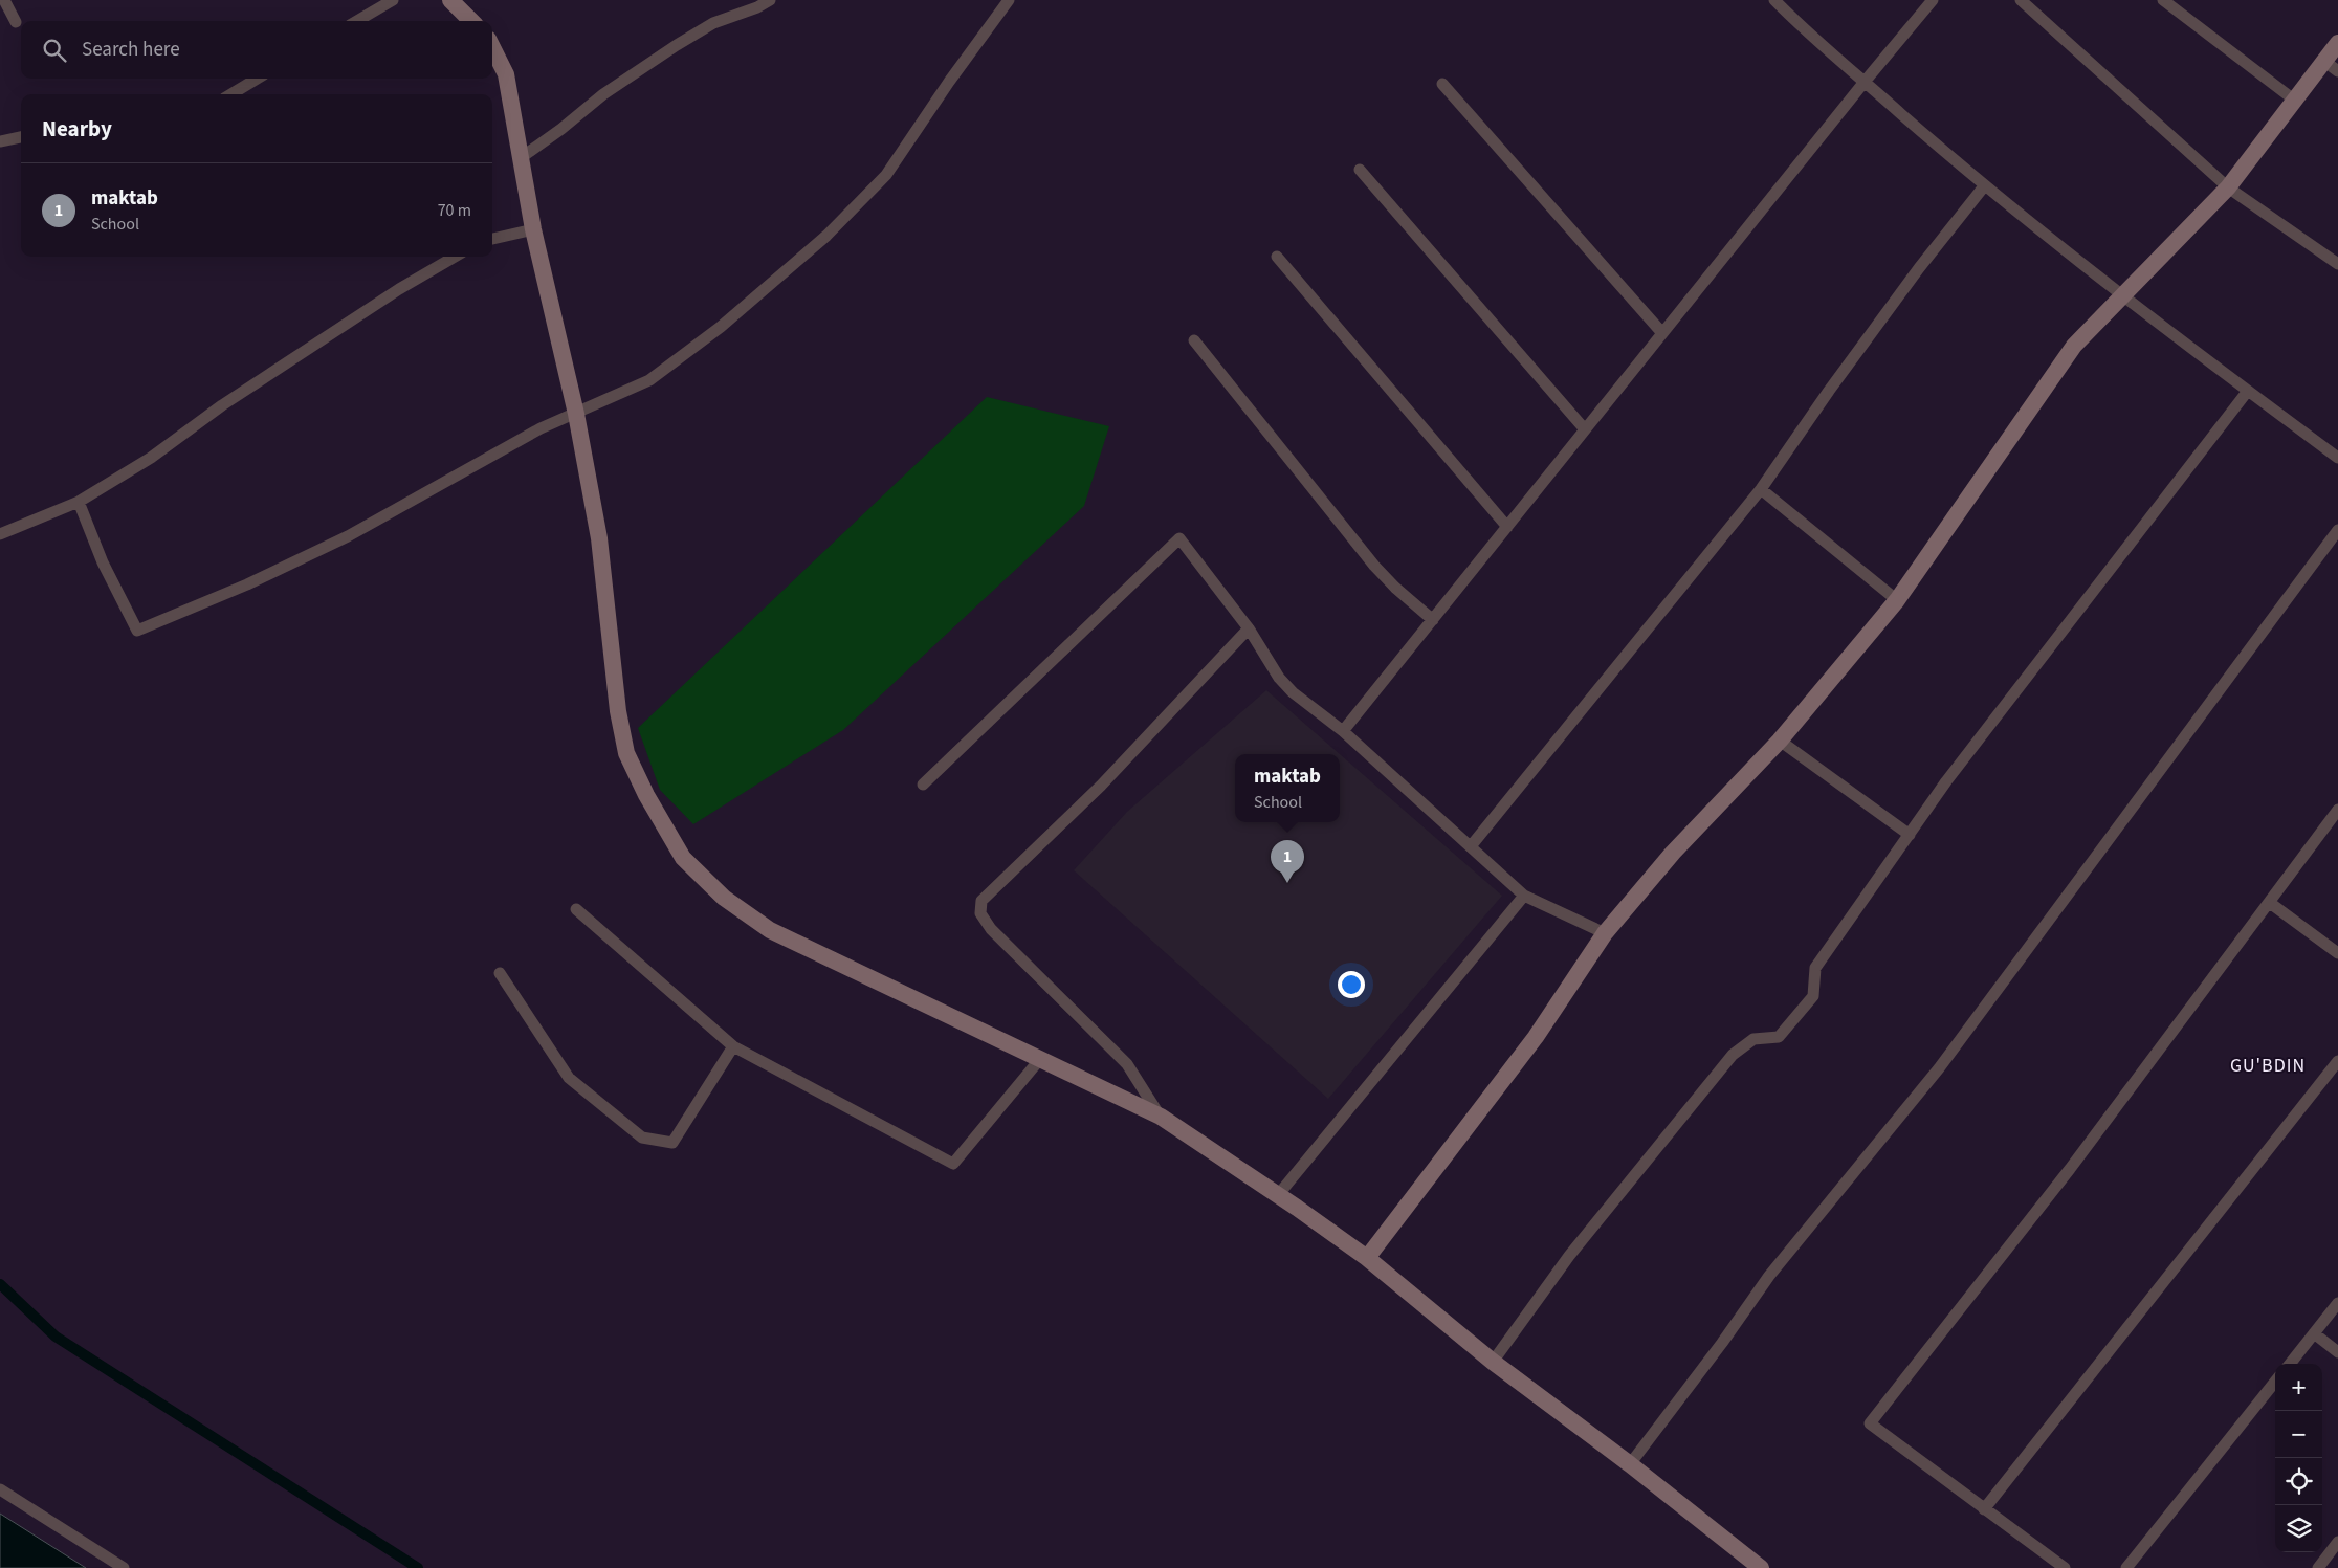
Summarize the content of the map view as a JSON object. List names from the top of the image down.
{
  "districts": ["GU'BDIN"],
  "page": {
    "search": "Search here",
    "heading": "Nearby",
    "list": [
      {
        "mark": "1",
        "name": "maktab",
        "note": "School",
        "value": "70 m"
      }
    ],
    "popup": ["maktab", "School"],
    "pins": "1",
    "map_buttons": ["+", "−"]
  }
}
